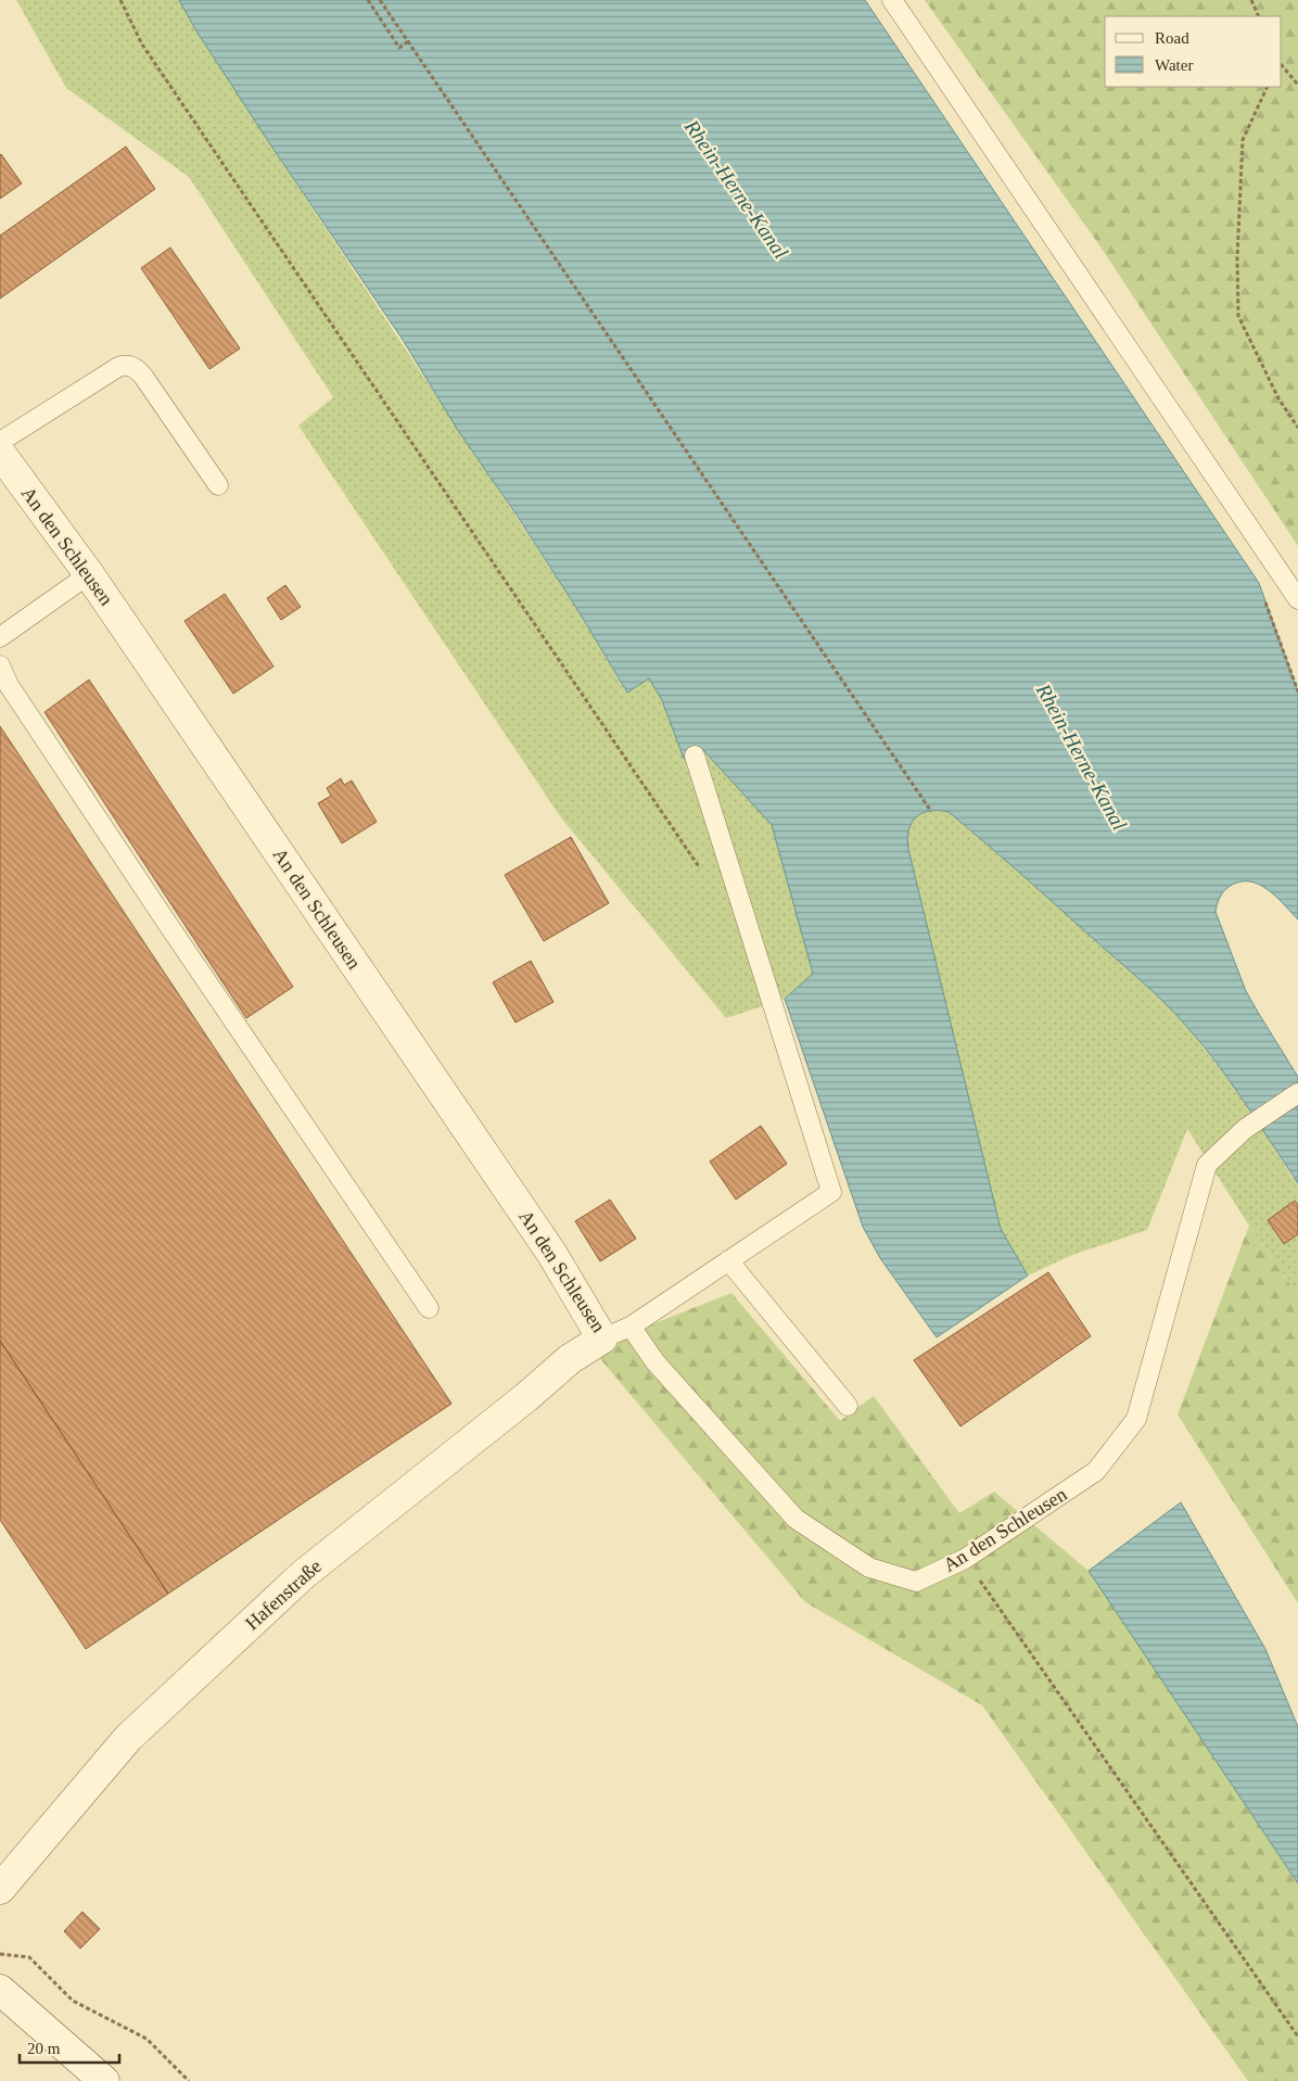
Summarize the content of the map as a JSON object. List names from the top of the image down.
{
  "streets": {
    "street": ["An den Schleusen", "Hafenstraße"]
  },
  "crossings": [
    ["An den Schleusen", "Hafenstraße"]
  ],
  "water": ["Rhein-Herne-Kanal"],
  "legend": ["Road", "Water"],
  "scale_bar": "20 m"
}
